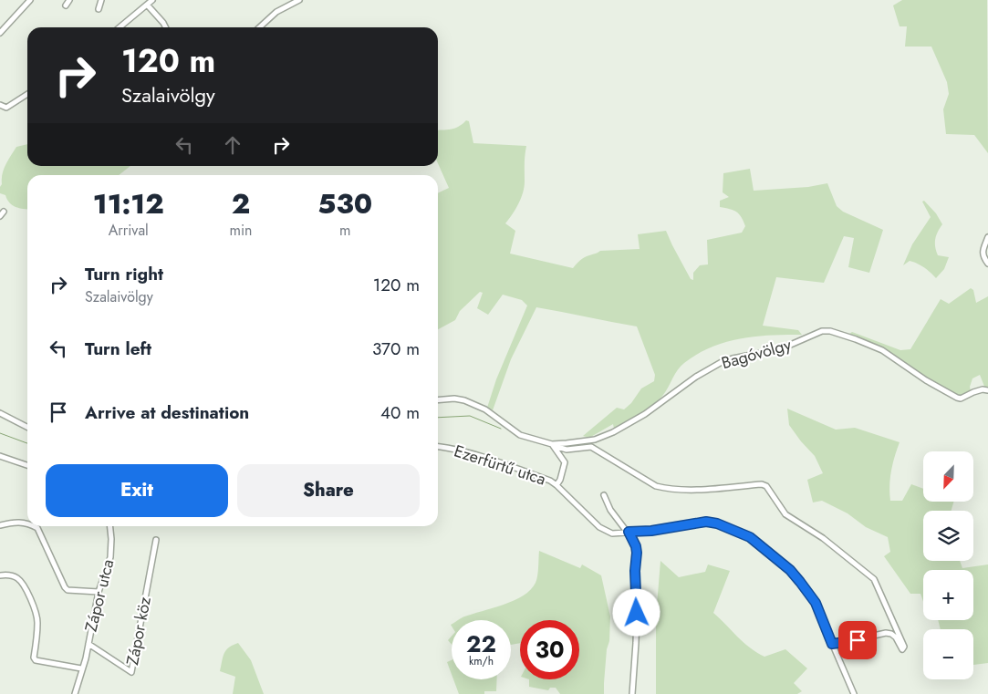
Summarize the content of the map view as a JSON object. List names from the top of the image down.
{
  "streets": {
    "street": [
      "Bagóvölgy",
      "Ezerfürtű utca",
      "Zápor utca",
      "Zápor köz"
    ]
  },
  "crossings": [
    ["Zápor utca", "Zápor köz"]
  ],
  "north": "bottom left",
  "page": {
    "turn": ["120 m", "Szalaivölgy"],
    "eta": [
      "11:12",
      "Arrival",
      "2",
      "min",
      "530",
      "m"
    ],
    "list": [
      {
        "name": "Turn right",
        "note": "Szalaivölgy",
        "value": "120 m"
      },
      {
        "name": "Turn left",
        "value": "370 m"
      },
      {
        "name": "Arrive at destination",
        "value": "40 m"
      }
    ],
    "map_buttons": ["+", "−"],
    "buttons": ["Exit", "Share"],
    "speed": "22 km/h",
    "limit": "30"
  }
}
